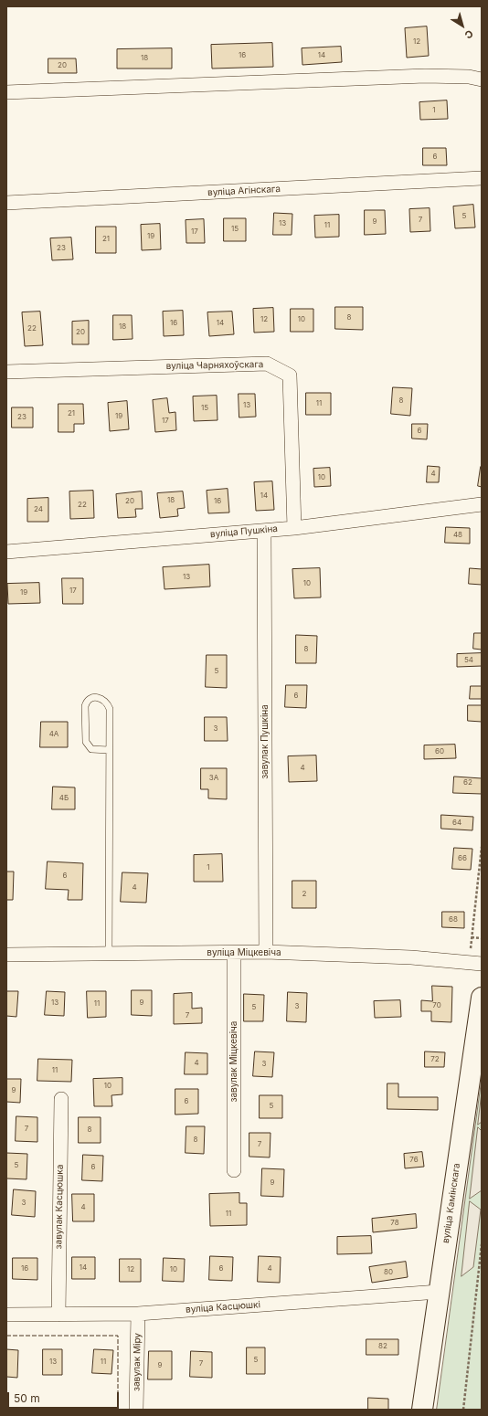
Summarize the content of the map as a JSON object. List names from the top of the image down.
{
  "streets": {
    "main road": ["вуліца Камінскага"],
    "street": [
      "вуліца Агінскага",
      "вуліца Чарняхоўскага",
      "вуліца Пушкіна",
      "завулак Пушкіна",
      "вуліца Міцкевіча",
      "завулак Міцкевіча",
      "завулак Касцюшка",
      "вуліца Касцюшкі",
      "завулак Міру"
    ]
  },
  "crossings": [
    ["вуліца Чарняхоўскага", "вуліца Пушкіна"],
    ["вуліца Пушкіна", "завулак Пушкіна"],
    ["завулак Пушкіна", "вуліца Міцкевіча"],
    ["вуліца Міцкевіча", "завулак Міцкевіча"],
    ["вуліца Камінскага", "вуліца Касцюшкі"],
    ["завулак Касцюшка", "вуліца Касцюшкі"],
    ["вуліца Касцюшкі", "завулак Міру"]
  ],
  "house_numbers": [
    "12",
    "16",
    "14",
    "18",
    "20",
    "1",
    "6",
    "5",
    "7",
    "9",
    "13",
    "11",
    "15",
    "17",
    "19",
    "21",
    "23",
    "8",
    "12",
    "10",
    "16",
    "14",
    "18",
    "22",
    "20",
    "8",
    "11",
    "13",
    "15",
    "21",
    "19",
    "23",
    "17",
    "6",
    "4",
    "10",
    "14",
    "18",
    "20",
    "16",
    "22",
    "24",
    "48",
    "13",
    "10",
    "17",
    "19",
    "8",
    "54",
    "5",
    "6",
    "3",
    "4А",
    "60",
    "4",
    "3А",
    "62",
    "4Б",
    "64",
    "66",
    "1",
    "6",
    "4",
    "2",
    "68",
    "13",
    "9",
    "11",
    "70",
    "3",
    "5",
    "7",
    "72",
    "4",
    "3",
    "11",
    "10",
    "9",
    "6",
    "5",
    "7",
    "8",
    "8",
    "7",
    "76",
    "5",
    "6",
    "9",
    "3",
    "4",
    "11",
    "78",
    "14",
    "16",
    "6",
    "4",
    "12",
    "10",
    "80",
    "82",
    "5",
    "13",
    "11",
    "7",
    "9"
  ],
  "scale_bar": "50 m",
  "north": "bottom right"
}
